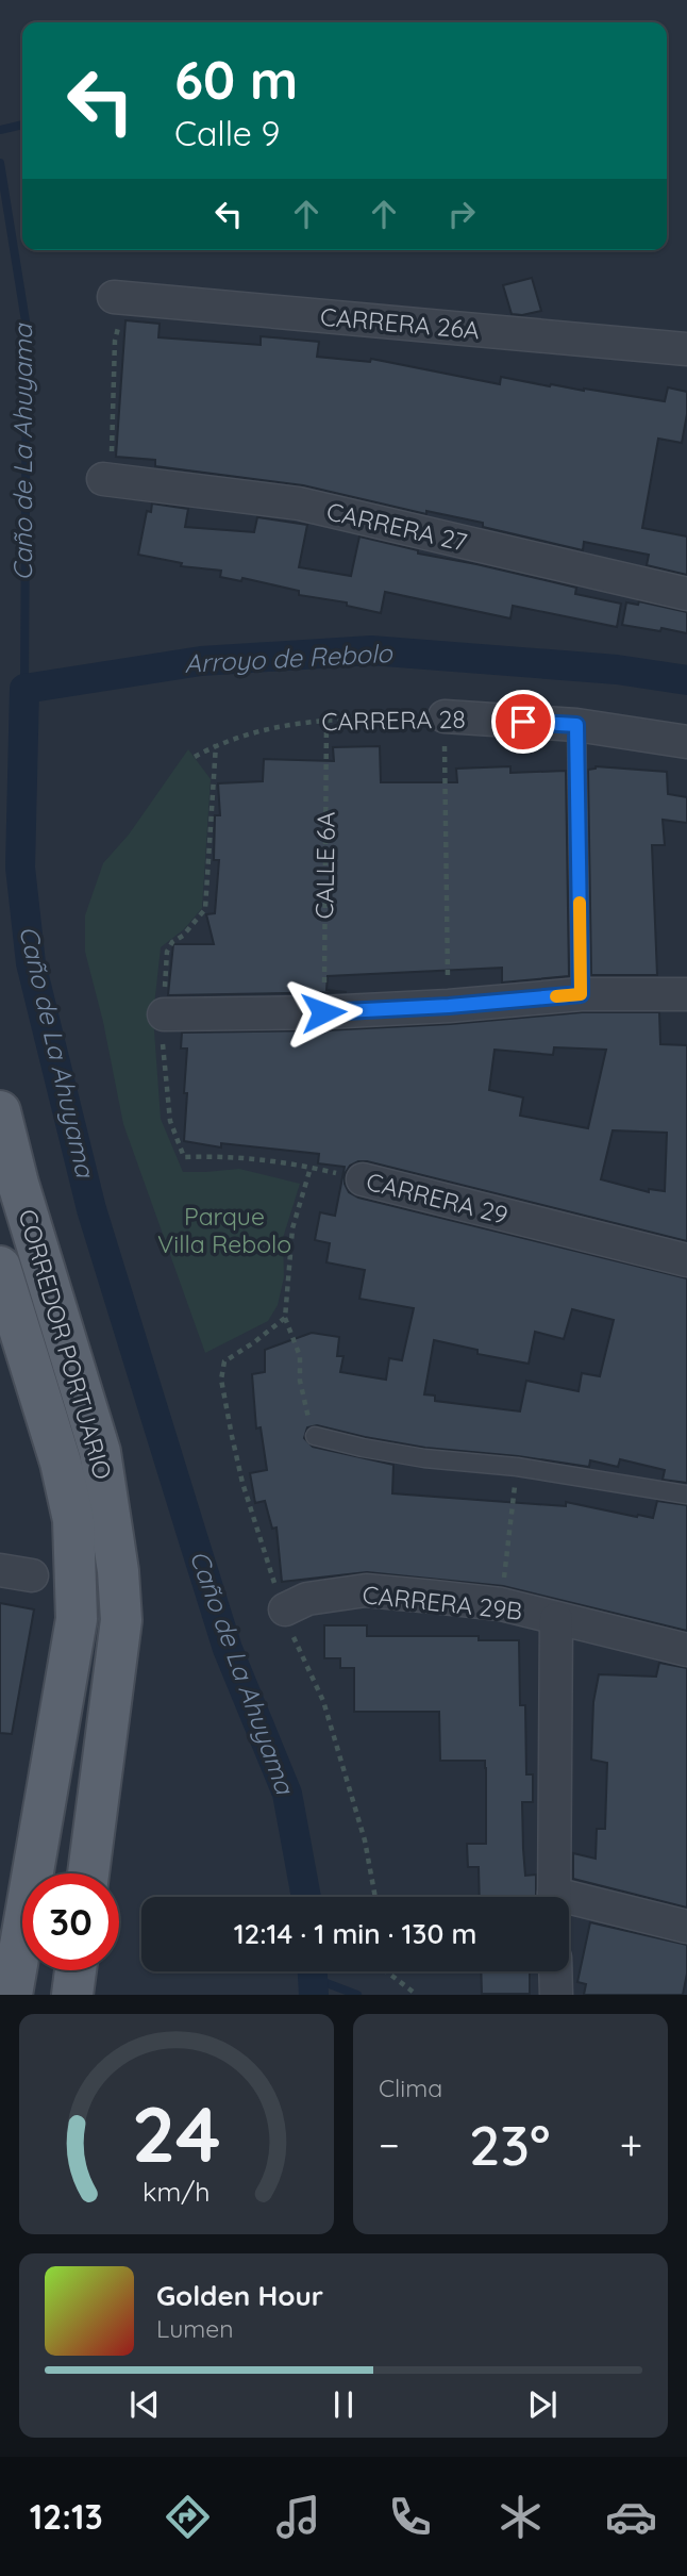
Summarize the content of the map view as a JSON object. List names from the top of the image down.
{
  "streets": {
    "main road": ["CORREDOR PORTUARIO"],
    "street": [
      "CARRERA 26A",
      "CARRERA 27",
      "CARRERA 28",
      "CARRERA 29",
      "CARRERA 29B"
    ],
    "path": ["CALLE 6A"]
  },
  "crossings": [
    ["CARRERA 28", "CALLE 6A"]
  ],
  "water": ["Caño de La Ahuyama", "Arroyo de Rebolo"],
  "parks": ["Parque Villa Rebolo"],
  "page": {
    "turn": ["60 m", "Calle 9"],
    "limit": "30",
    "trip": "12:14 · 1 min · 130 m",
    "tile": "Clima",
    "heat": ["−", "23°", "+"],
    "song": ["Golden Hour", "Lumen"],
    "tabs": "12:13",
    "gauge": ["24", "km/h"]
  }
}
